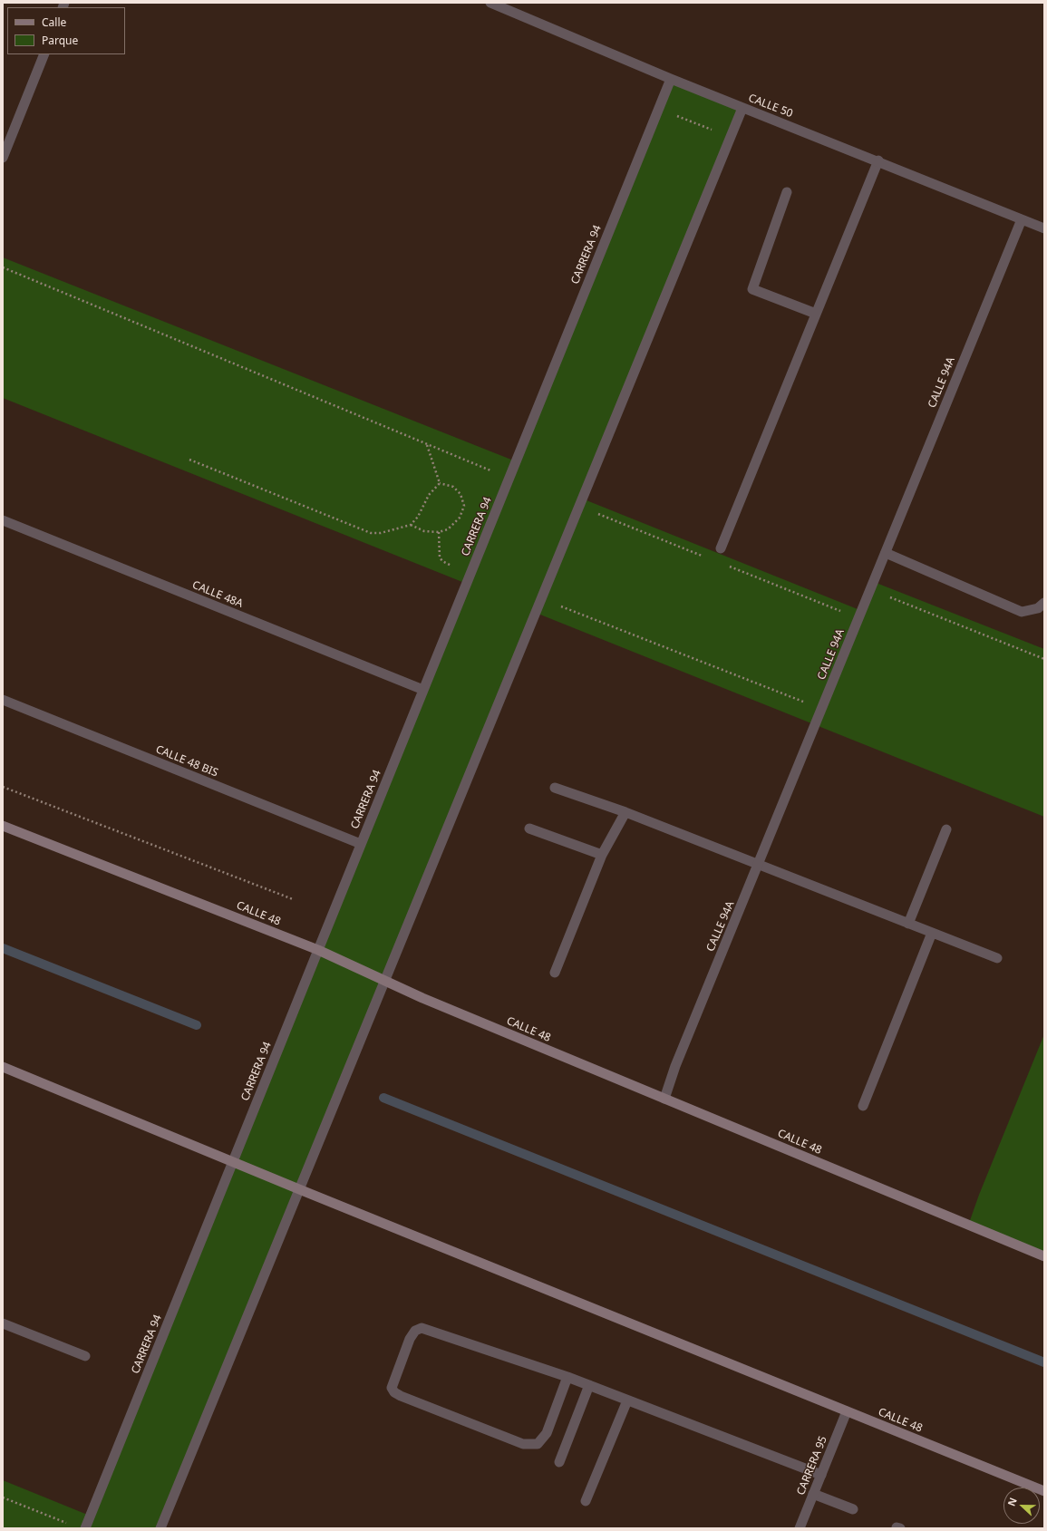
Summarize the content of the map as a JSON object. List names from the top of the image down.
{
  "streets": {
    "main road": ["CALLE 48"],
    "street": [
      "CALLE 50",
      "CARRERA 94",
      "CALLE 94A",
      "CALLE 48A",
      "CALLE 48 BIS",
      "CARRERA 95"
    ]
  },
  "crossings": [
    ["CALLE 50", "CARRERA 94"],
    ["CALLE 50", "CALLE 94A"],
    ["CARRERA 94", "CALLE 48A"],
    ["CARRERA 94", "CALLE 48 BIS"],
    ["CARRERA 94", "CALLE 48"],
    ["CALLE 94A", "CALLE 48"],
    ["CALLE 48", "CARRERA 95"]
  ],
  "legend": ["Calle", "Parque"],
  "north": "left"
}
